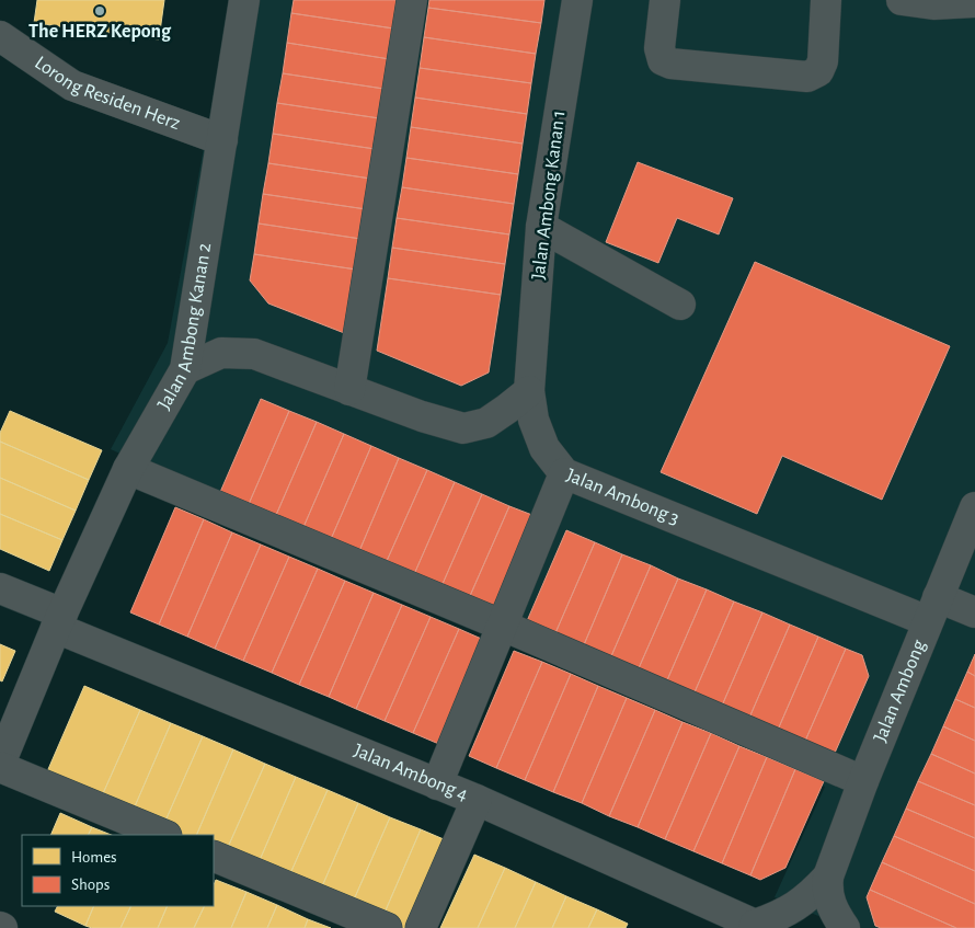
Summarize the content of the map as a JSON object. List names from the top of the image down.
{
  "streets": {
    "street": [
      "Lorong Residen Herz",
      "Jalan Ambong Kanan 1",
      "Jalan Ambong Kanan 2",
      "Jalan Ambong 3",
      "Jalan Ambong",
      "Jalan Ambong 4"
    ]
  },
  "crossings": [
    ["Lorong Residen Herz", "Jalan Ambong Kanan 2"],
    ["Jalan Ambong Kanan 1", "Jalan Ambong 3"],
    ["Jalan Ambong Kanan 2", "Jalan Ambong 4"],
    ["Jalan Ambong 3", "Jalan Ambong"]
  ],
  "places": ["The HERZ Kepong"],
  "legend": ["Homes", "Shops"]
}
